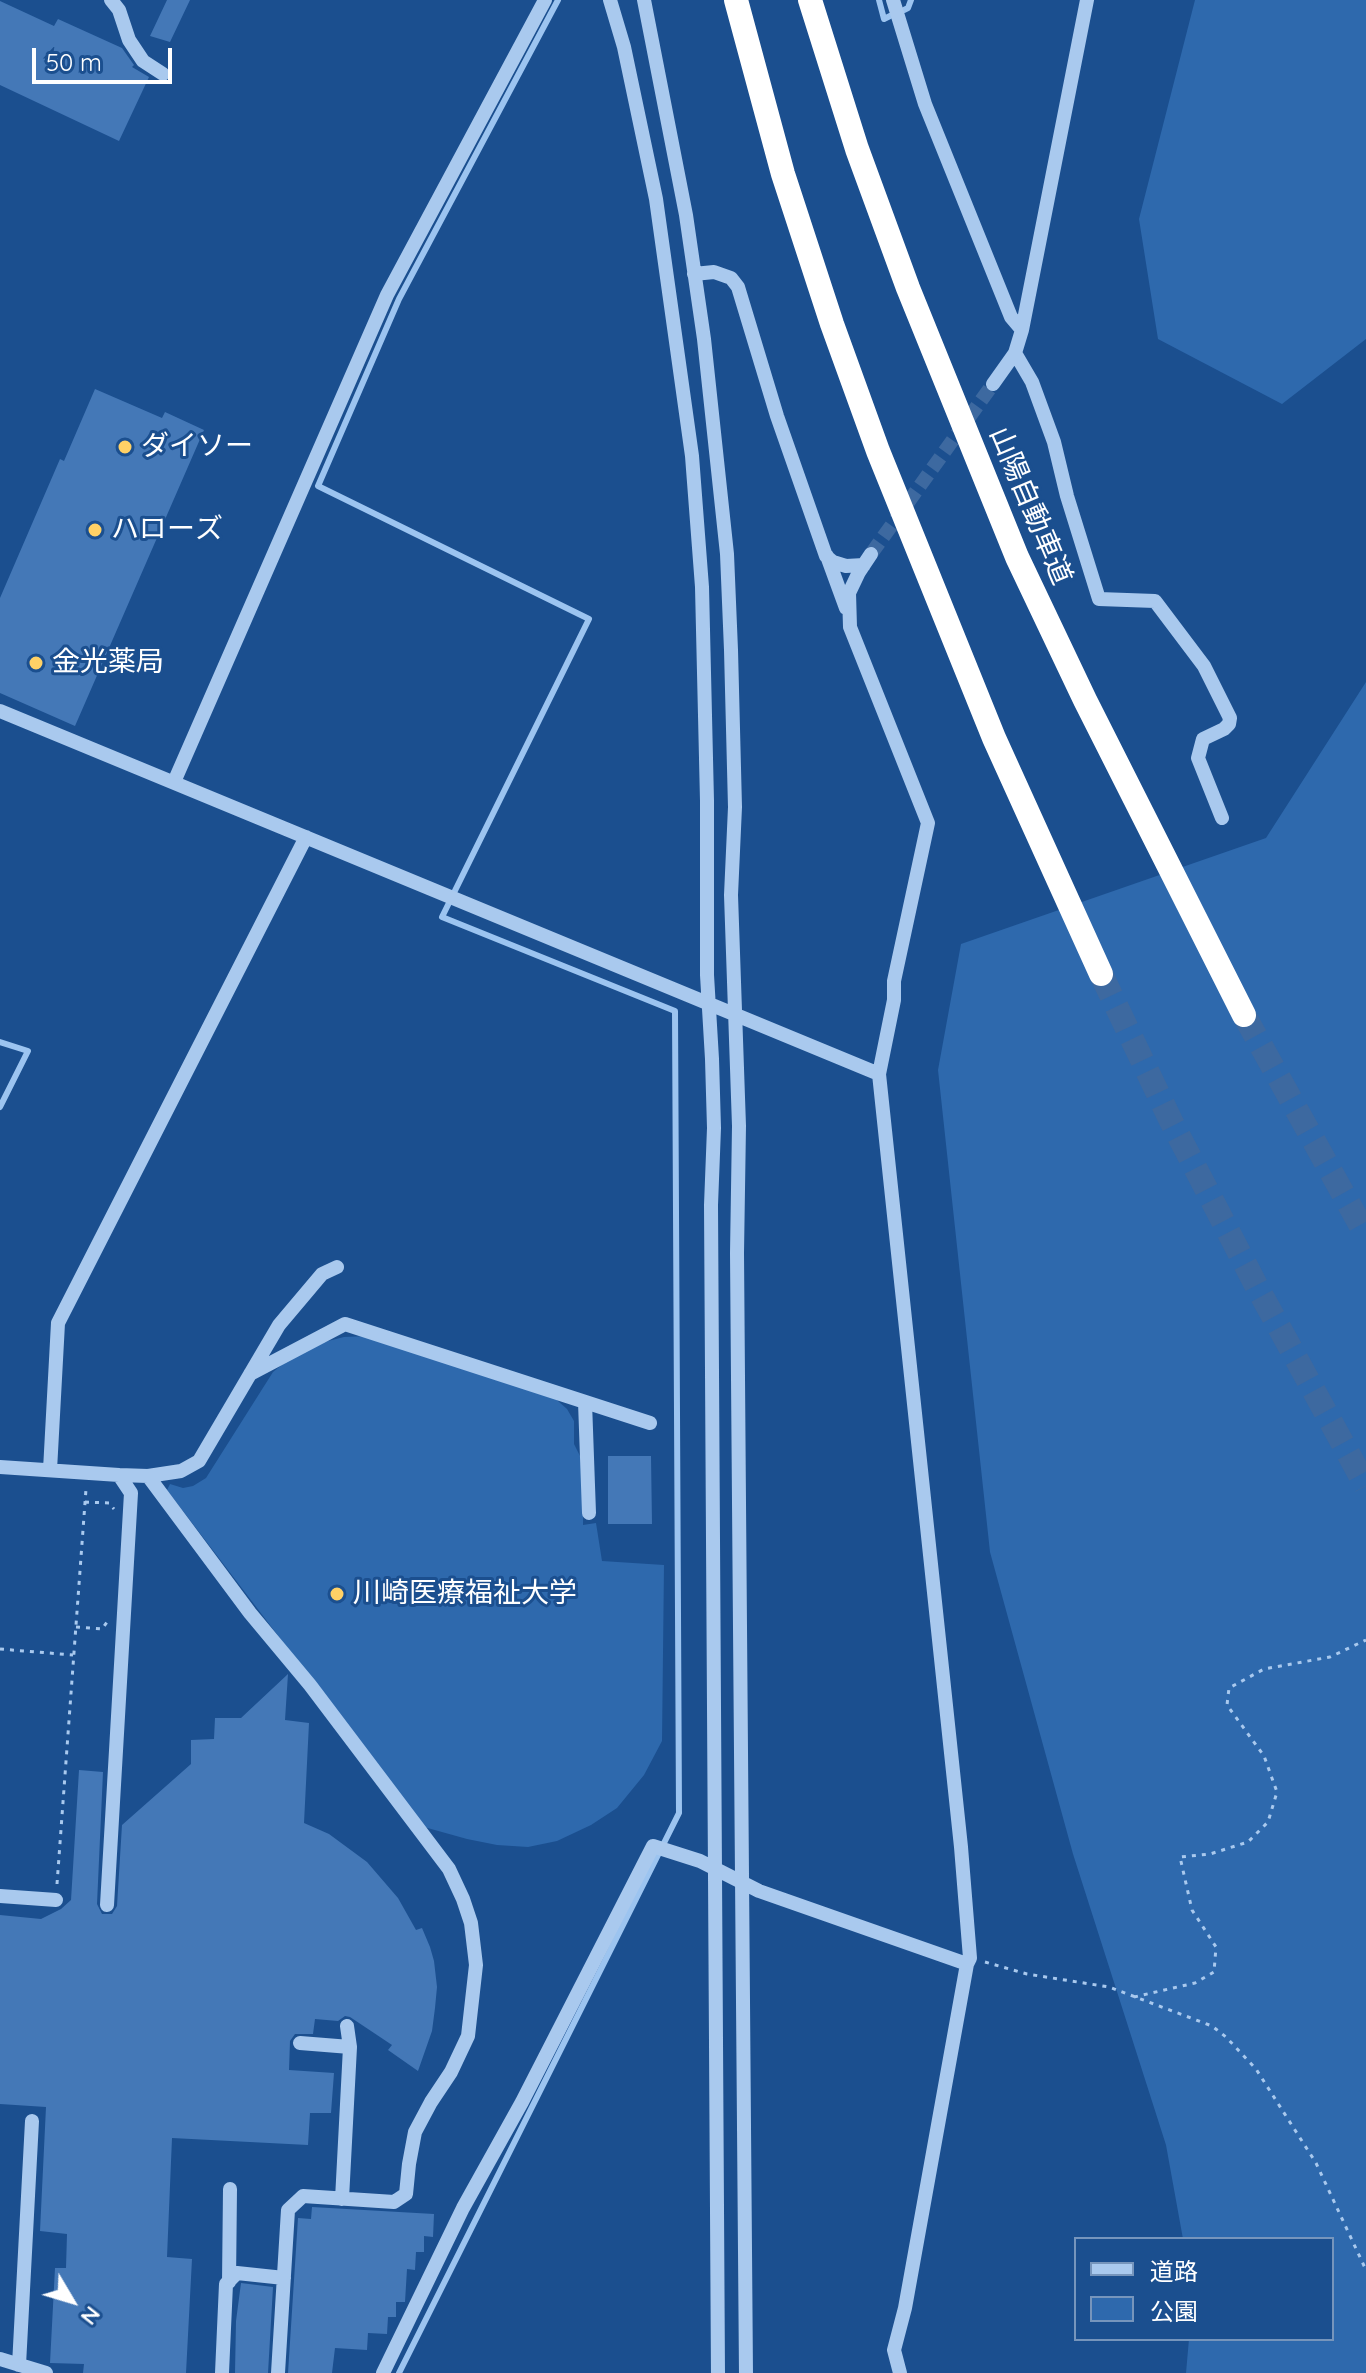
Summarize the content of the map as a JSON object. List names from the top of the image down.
{
  "streets": {
    "highway": ["山陽自動車道"]
  },
  "places": [
    "ダイソー",
    "ハローズ",
    "金光薬局",
    "川崎医療福祉大学"
  ],
  "legend": ["道路", "公園"],
  "scale_bar": "50 m",
  "north": "bottom right"
}
